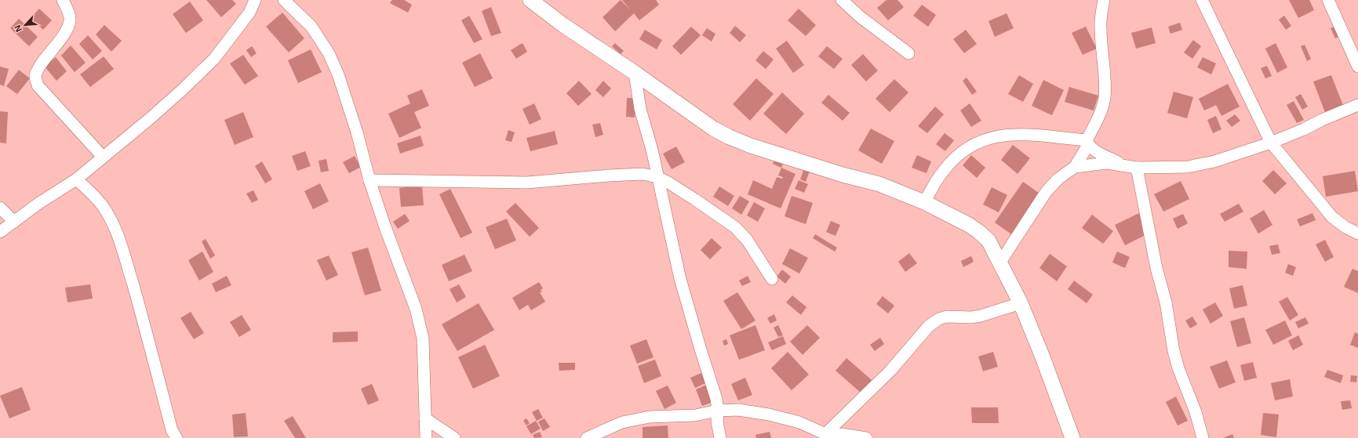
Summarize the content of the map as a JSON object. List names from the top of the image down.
{
  "north": "bottom left"
}
